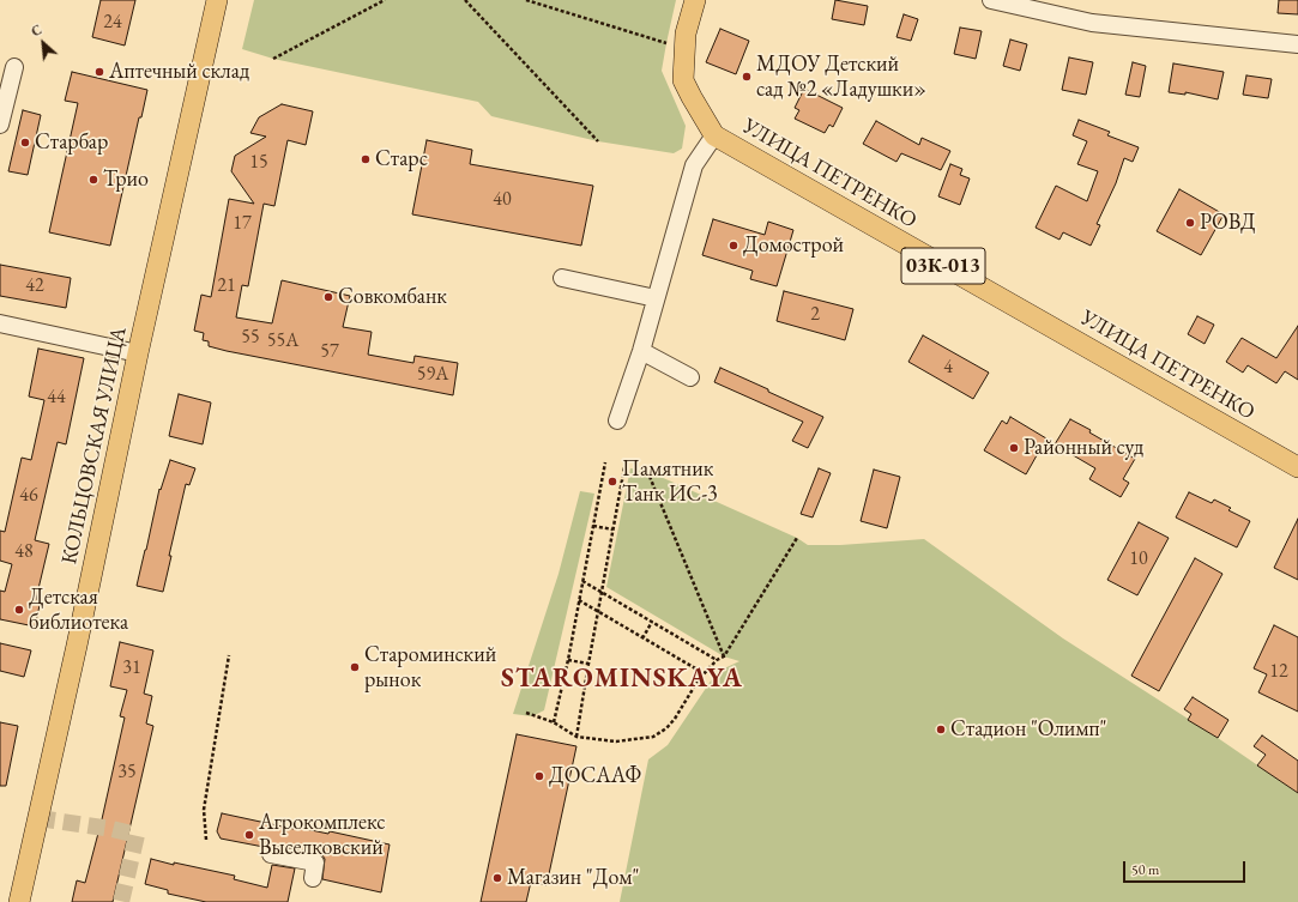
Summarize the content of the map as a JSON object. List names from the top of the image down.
{
  "streets": {
    "main road": ["УЛИЦА ПЕТРЕНКО", "03К-013", "КОЛЬЦОВСКАЯ УЛИЦА"]
  },
  "districts": ["STAROMINSKAYA"],
  "places": [
    "Аптечный склад",
    "МДОУ Детский сад №2 «Ладушки»",
    "Старбар",
    "Старс",
    "Трио",
    "РОВД",
    "Домострой",
    "Совкомбанк",
    "Районный суд",
    "Памятник Танк ИС-3",
    "Детская библиотека",
    "Староминский рынок",
    "Стадион \"Олимп\"",
    "ДОСААФ",
    "Агрокомплекс Выселковский",
    "Магазин \"Дом\""
  ],
  "house_numbers": [
    "24",
    "15",
    "40",
    "17",
    "42",
    "21",
    "2",
    "55",
    "55А",
    "57",
    "4",
    "59А",
    "44",
    "46",
    "48",
    "10",
    "31",
    "12",
    "35"
  ],
  "scale_bar": "50 m",
  "north": "top left"
}
